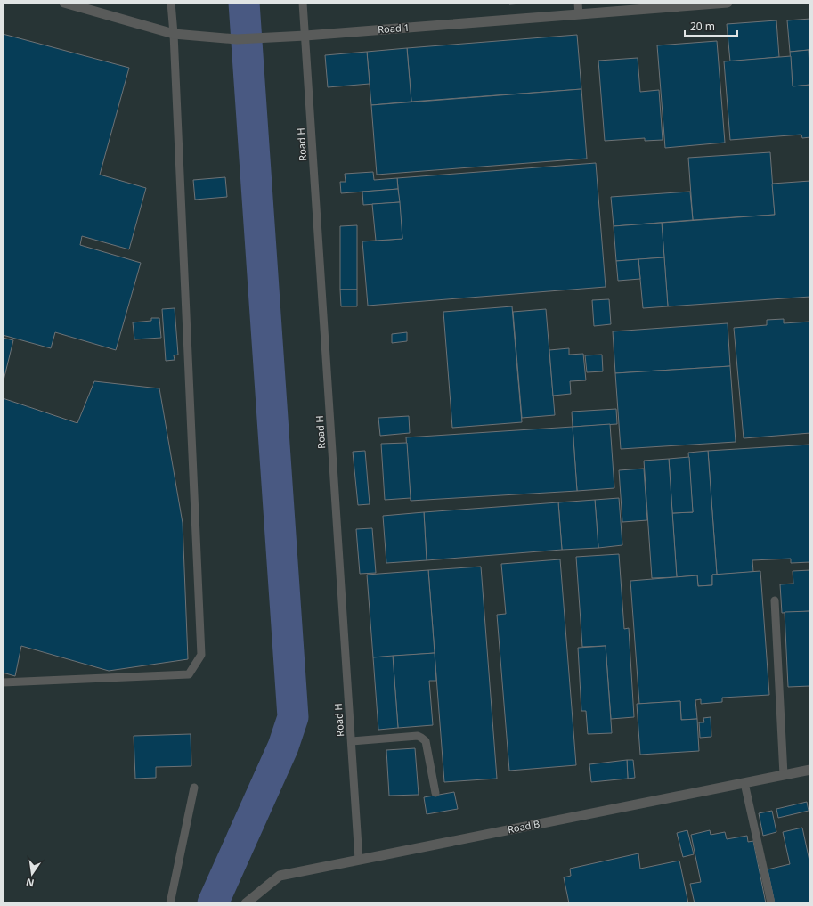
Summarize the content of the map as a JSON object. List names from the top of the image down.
{
  "streets": {
    "street": ["Road 1", "Road B"],
    "lane": ["Road H"]
  },
  "crossings": [
    ["Road 1", "Road H"],
    ["Road H", "Road B"]
  ],
  "scale_bar": "20 m",
  "north": "bottom"
}
